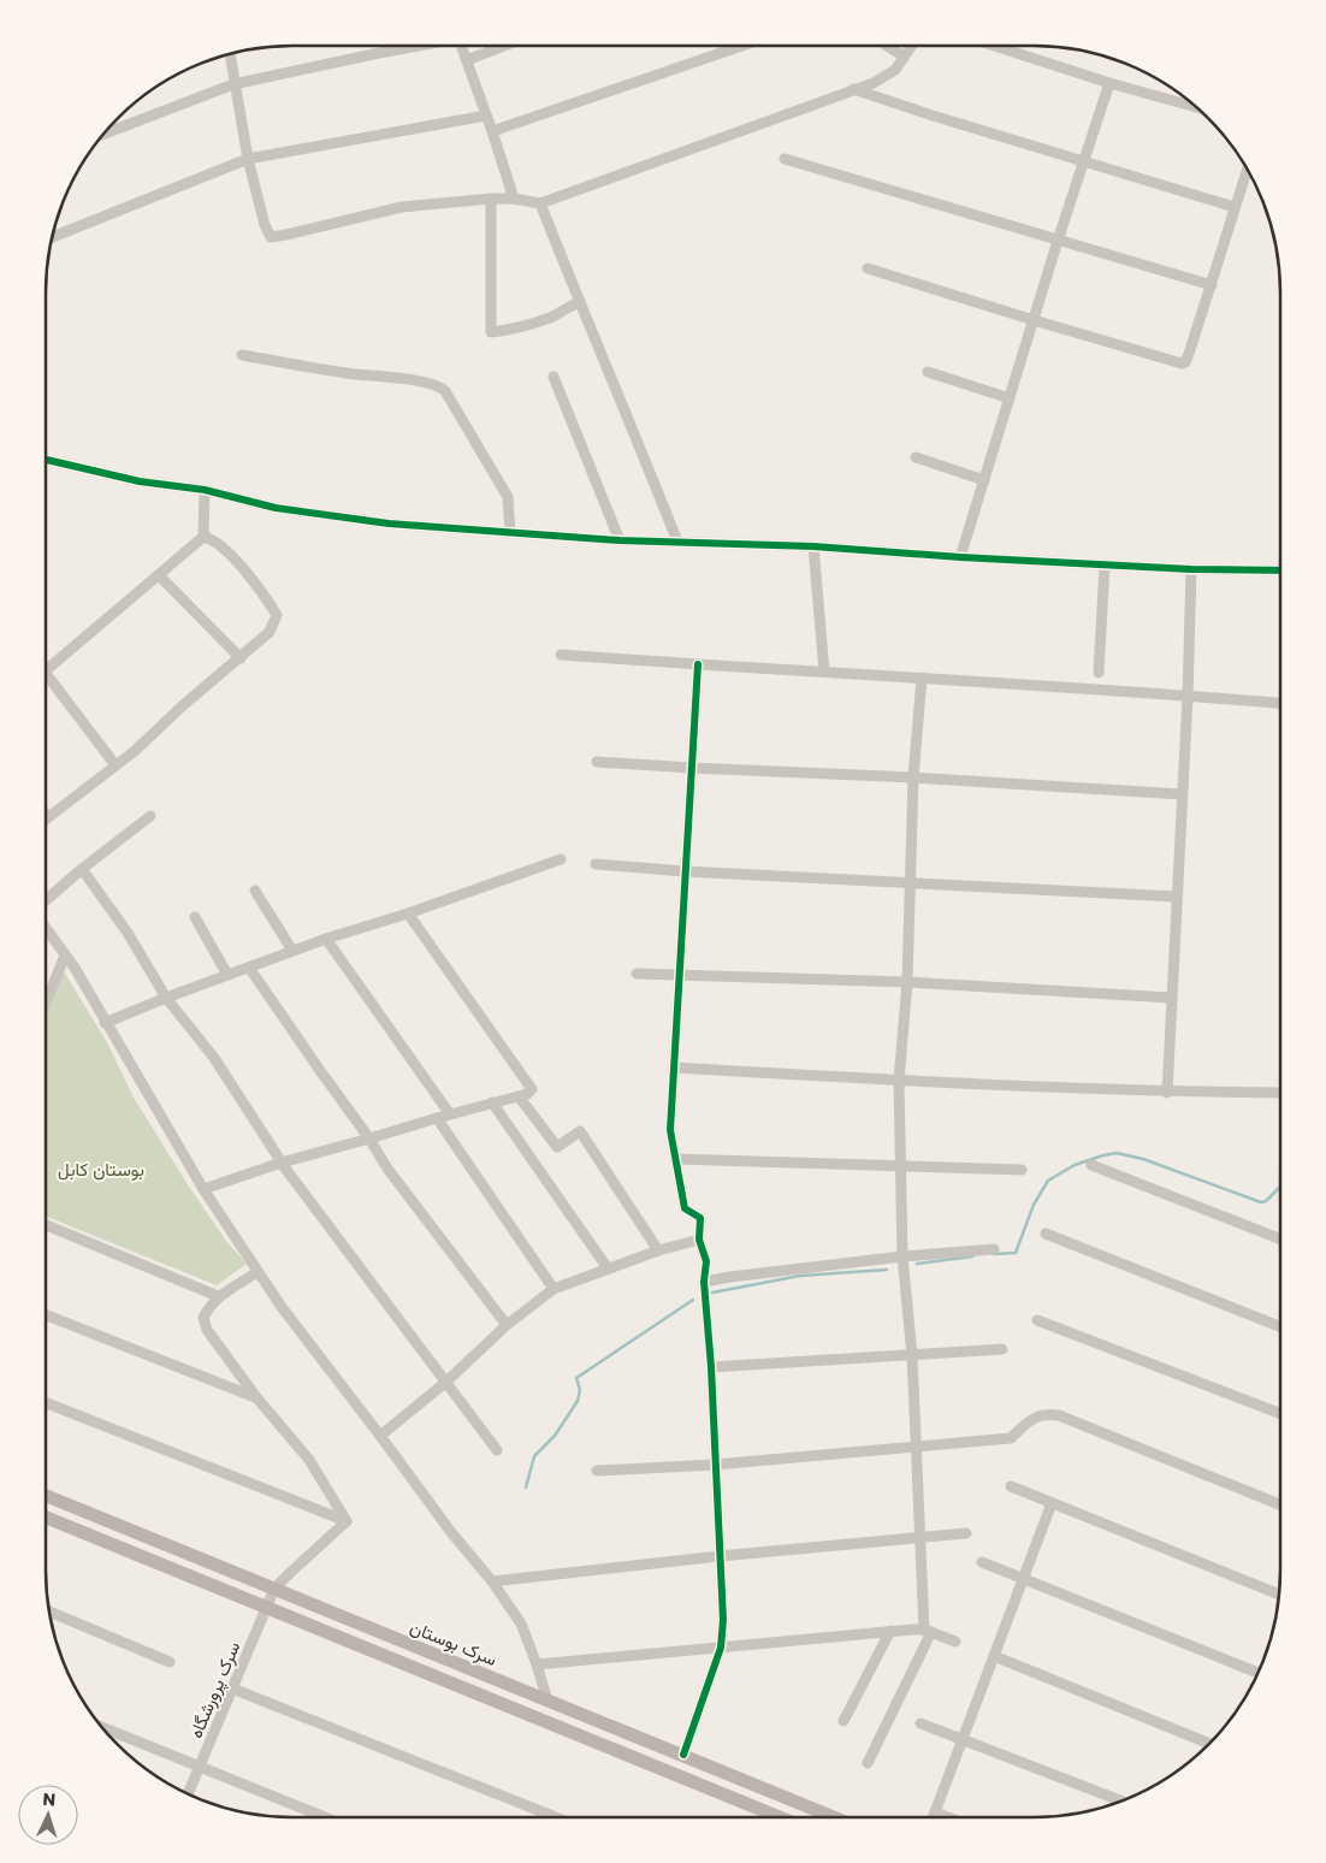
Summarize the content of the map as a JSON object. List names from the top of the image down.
{
  "streets": {
    "street": ["سرک بوستان", "سرک پرورشگاه"]
  },
  "crossings": [
    ["سرک بوستان", "سرک پرورشگاه"]
  ],
  "parks": ["بوستان کابل"],
  "north": "top"
}
